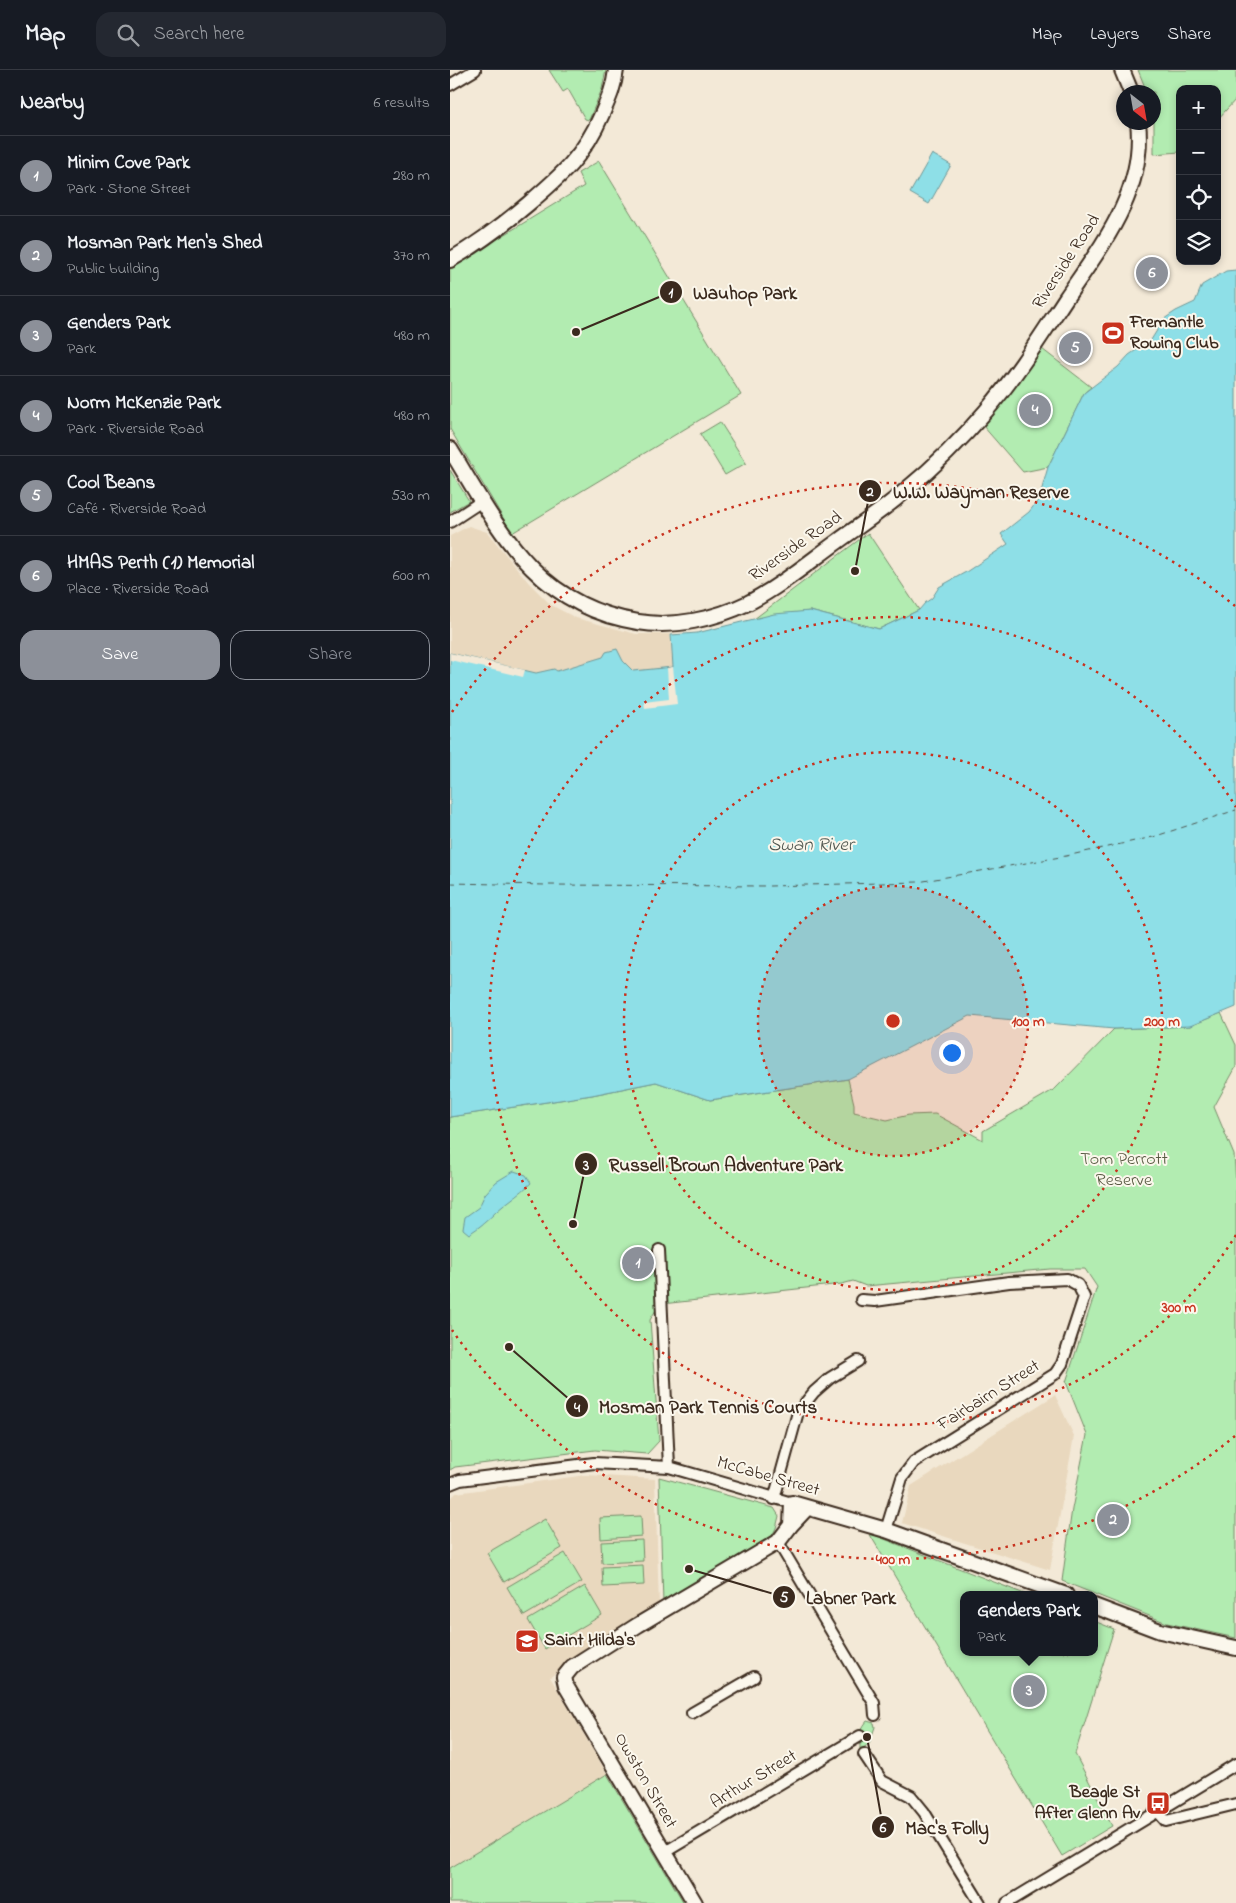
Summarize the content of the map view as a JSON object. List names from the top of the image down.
{
  "streets": {
    "street": [
      "Riverside Road",
      "Fairbairn Street",
      "McCabe Street",
      "Arthur Street",
      "Owston Street"
    ]
  },
  "crossings": [
    ["Fairbairn Street", "McCabe Street"],
    ["Arthur Street", "Owston Street"]
  ],
  "water": ["Swan River"],
  "parks": ["Tom Perrott Reserve"],
  "places": {
    "other": [
      "Wauhop Park",
      "W.W. Wayman Reserve",
      "Russell Brown Adventure Park",
      "Mosman Park Tennis Courts",
      "Labner Park",
      "Mac's Folly"
    ],
    "sports": ["Fremantle Rowing Club"],
    "school or university": ["Saint Hilda's"],
    "bus stop": ["Beagle St After Glenn Av"]
  },
  "north": "bottom right",
  "page": {
    "header": "Map",
    "search": "Search here",
    "nav": ["Map", "Layers", "Share"],
    "heading": ["Nearby", "6 results"],
    "map_buttons": ["+", "−"],
    "list": [
      {
        "mark": "1",
        "name": "Minim Cove Park",
        "note": "Park · Stone Street",
        "value": "280 m"
      },
      {
        "mark": "2",
        "name": "Mosman Park Men's Shed",
        "note": "Public building",
        "value": "370 m"
      },
      {
        "mark": "3",
        "name": "Genders Park",
        "note": "Park",
        "value": "480 m"
      },
      {
        "mark": "4",
        "name": "Norm McKenzie Park",
        "note": "Park · Riverside Road",
        "value": "480 m"
      },
      {
        "mark": "5",
        "name": "Cool Beans",
        "note": "Café · Riverside Road",
        "value": "530 m"
      },
      {
        "mark": "6",
        "name": "HMAS Perth (1) Memorial",
        "note": "Place · Riverside Road",
        "value": "600 m"
      }
    ],
    "pins": [
      "6",
      "5",
      "4",
      "1",
      "2",
      "3"
    ],
    "buttons": ["Save", "Share"],
    "popup": ["Genders Park", "Park"]
  },
  "rings": [
    "100 m",
    "200 m",
    "300 m",
    "400 m"
  ]
}
